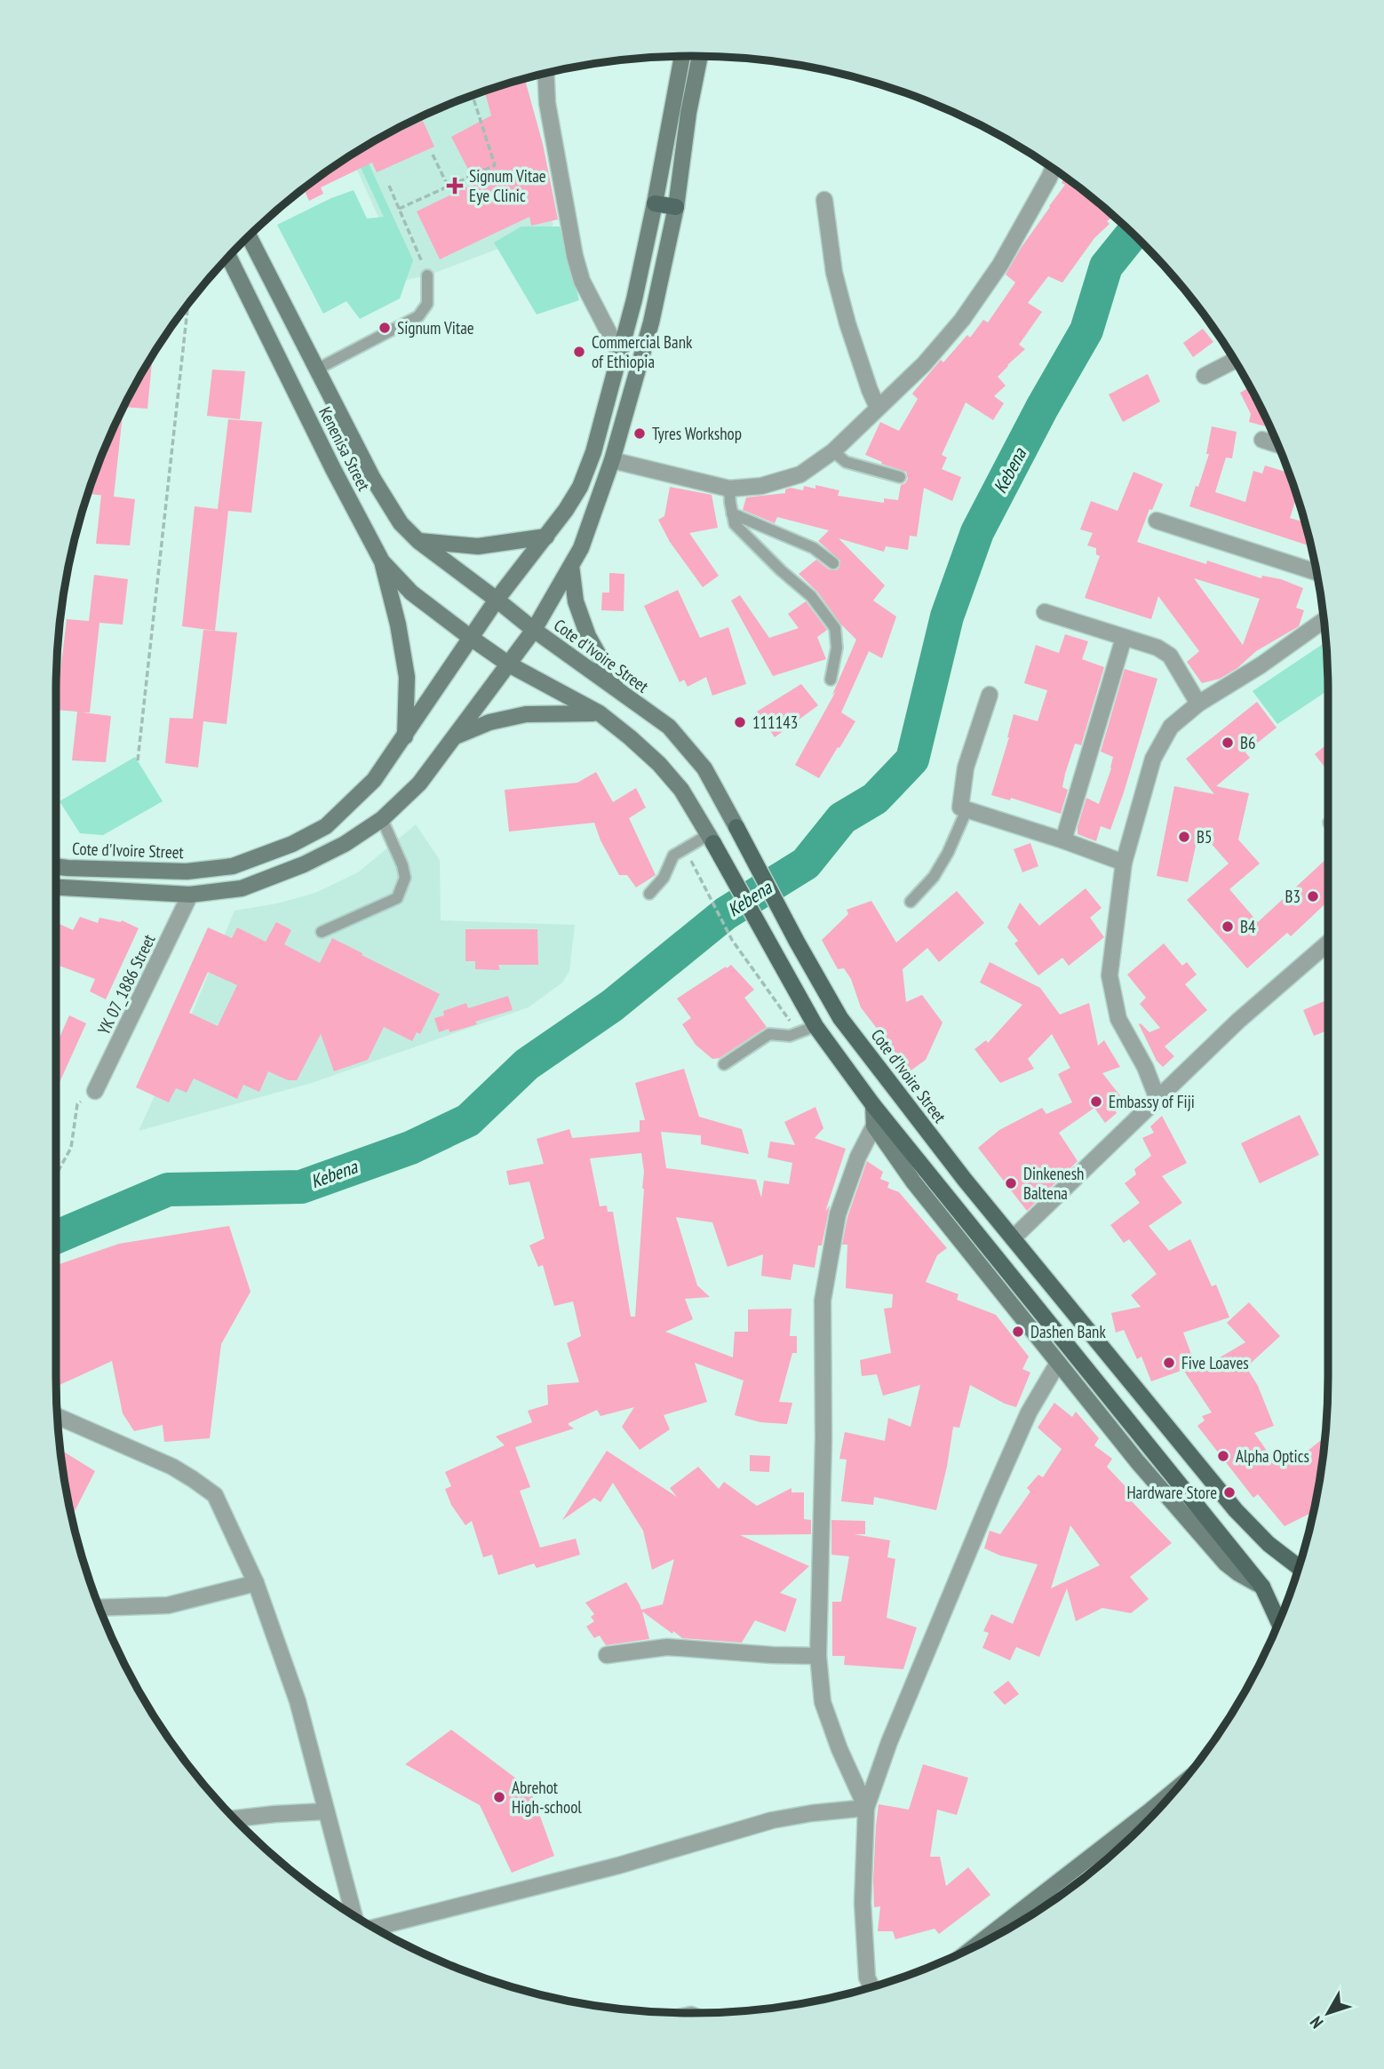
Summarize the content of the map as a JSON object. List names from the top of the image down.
{
  "streets": {
    "main road": ["Kenenisa Street", "Cote d'Ivoire Street"],
    "street": ["YK 07_1886 Street"]
  },
  "crossings": [
    ["Kenenisa Street", "Cote d'Ivoire Street"],
    ["Cote d'Ivoire Street", "YK 07_1886 Street"]
  ],
  "water": ["Kebena"],
  "places": {
    "health": ["Signum Vitae Eye Clinic"],
    "other": [
      "Signum Vitae",
      "Commercial Bank of Ethiopia",
      "Tyres Workshop",
      "111143",
      "B6",
      "B5",
      "B3",
      "B4",
      "Embassy of Fiji",
      "Dinkenesh Baltena",
      "Dashen Bank",
      "Five Loaves",
      "Alpha Optics",
      "Hardware Store",
      "Abrehot High-school"
    ]
  },
  "north": "bottom left"
}
